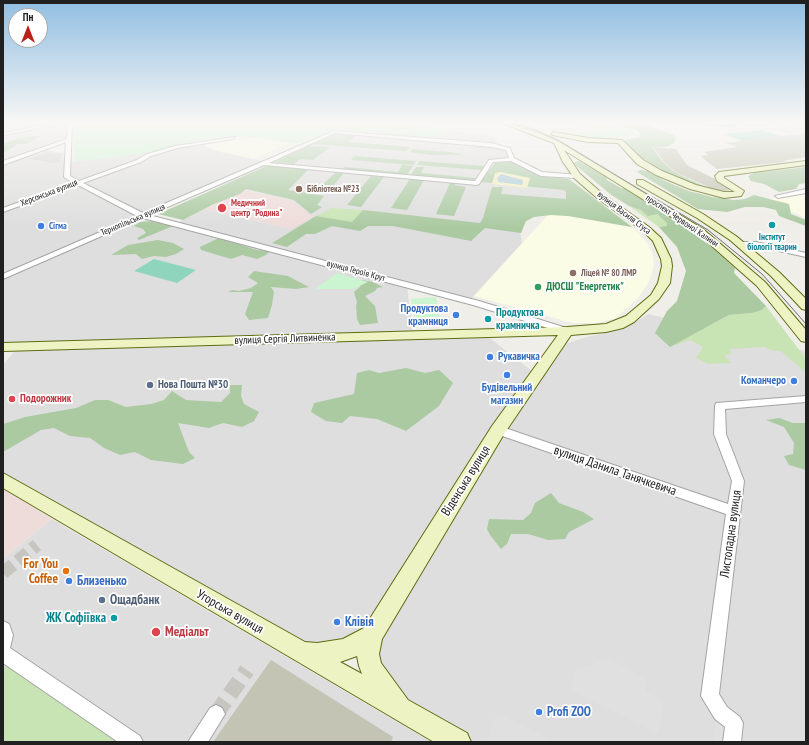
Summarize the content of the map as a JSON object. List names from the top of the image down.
{
  "streets": {
    "street": [
      "Херсонська вулиця",
      "вулиця Василя Стуса",
      "Тернопільська вулиця",
      "проспект Червоної Калини",
      "вулиця Героїв Крут",
      "вулиця Сергія Литвиненка",
      "вулиця Данила Танячкевича",
      "Віденська вулиця",
      "Листопадна вулиця",
      "Угорська вулиця"
    ]
  },
  "crossings": [
    ["Херсонська вулиця", "вулиця Героїв Крут"],
    ["вулиця Василя Стуса", "Тернопільська вулиця"],
    ["вулиця Василя Стуса", "вулиця Героїв Крут"],
    ["вулиця Василя Стуса", "вулиця Сергія Литвиненка"],
    ["вулиця Василя Стуса", "Віденська вулиця"],
    ["Тернопільська вулиця", "вулиця Героїв Крут"],
    ["вулиця Героїв Крут", "вулиця Сергія Литвиненка"],
    ["вулиця Героїв Крут", "Віденська вулиця"],
    ["вулиця Сергія Литвиненка", "Віденська вулиця"],
    ["вулиця Данила Танячкевича", "Віденська вулиця"],
    ["вулиця Данила Танячкевича", "Листопадна вулиця"],
    ["Віденська вулиця", "Угорська вулиця"]
  ],
  "places": [
    "Бібліотека №23",
    "Медичний центр \"Родина\"",
    "Інститут біології тварин",
    "Сігма",
    "Ліцей № 80 ЛМР",
    "ДЮСШ \"Енергетик\"",
    "Продуктова крамниця",
    "Продуктова крамничка",
    "Рукавичка",
    "Будівельний магазин",
    "Команчеро",
    "Нова Пошта №30",
    "Подорожник",
    "For You Coffee",
    "Близенько",
    "Ощадбанк",
    "ЖК Софіївка",
    "Клівія",
    "Медіальт",
    "Profi ZOO"
  ],
  "north": "top"
}
